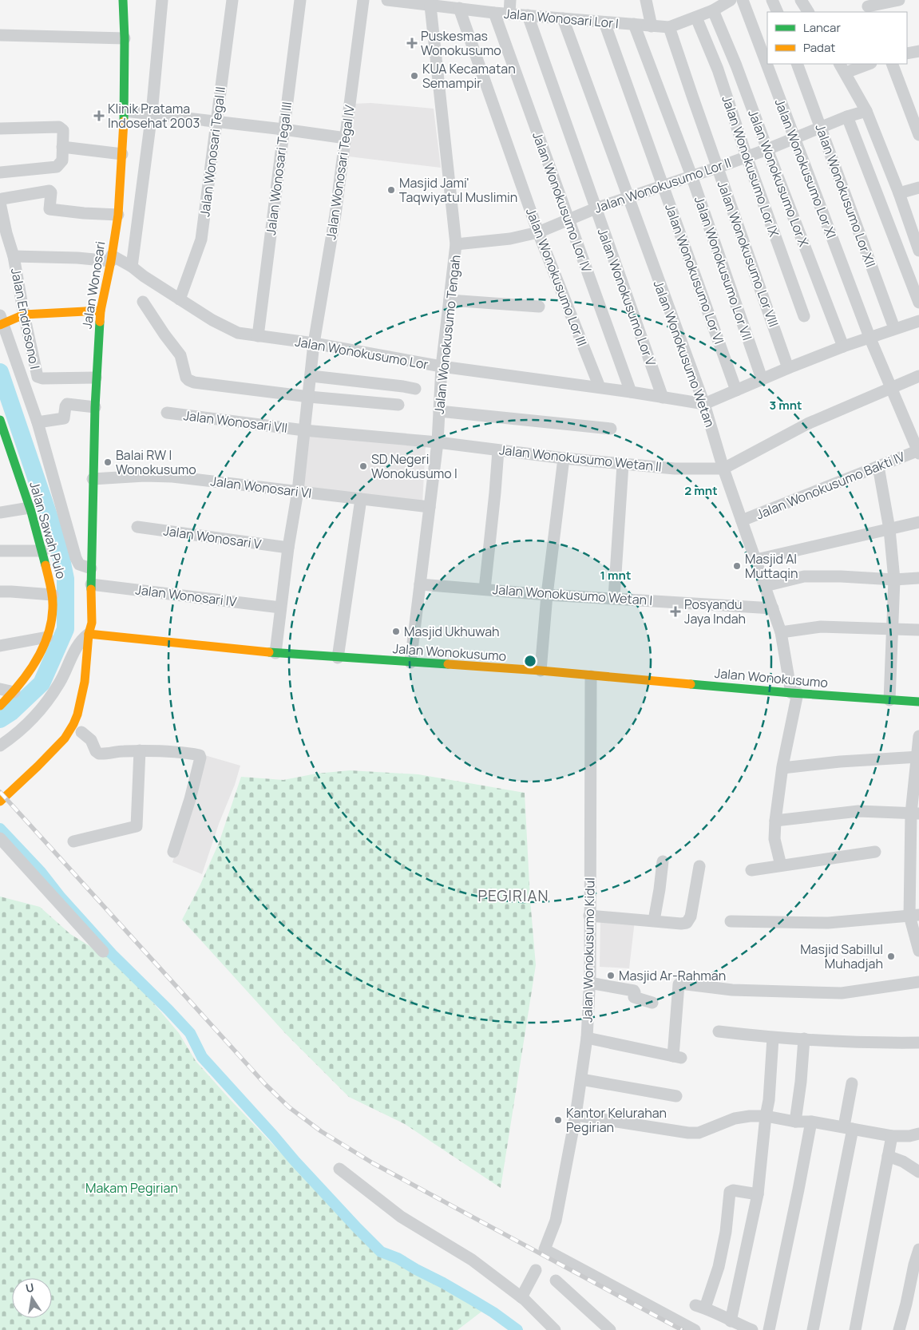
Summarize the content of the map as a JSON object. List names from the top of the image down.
{
  "streets": {
    "main road": ["Jalan Wonosari", "Jalan Sawah Pulo", "Jalan Wonokusumo"],
    "street": [
      "Jalan Wonosari Lor I",
      "Jalan Wonosari Tegal II",
      "Jalan Wonokusumo Lor IX",
      "Jalan Wonosari Tegal III",
      "Jalan Wonokusumo Lor XI",
      "Jalan Wonosari Tegal IV",
      "Jalan Wonokusumo Lor X",
      "Jalan Wonokusumo Lor II",
      "Jalan Wonokusumo Lor XII",
      "Jalan Wonokusumo Lor IV",
      "Jalan Wonokusumo Lor VIII",
      "Jalan Wonokusumo Lor VII",
      "Jalan Wonokusumo Lor VI",
      "Jalan Wonokusumo Lor III",
      "Jalan Wonokusumo Lor V",
      "Jalan Endrosono I",
      "Jalan Wonokusumo Tengah",
      "Jalan Wonokusumo Lor",
      "Jalan Wonokusumo Wetan",
      "Jalan Wonosari VII",
      "Jalan Wonokusumo Wetan II",
      "Jalan Wonokusumo Bakti IV",
      "Jalan Wonosari VI",
      "Jalan Wonosari V",
      "Jalan Wonokusumo Wetan I",
      "Jalan Wonosari IV",
      "Jalan Wonokusumo Kidul"
    ]
  },
  "crossings": [
    ["Jalan Wonosari Lor I", "Jalan Wonokusumo Lor IX"],
    ["Jalan Wonosari Lor I", "Jalan Wonokusumo Lor X"],
    ["Jalan Wonosari Lor I", "Jalan Wonokusumo Lor IV"],
    ["Jalan Wonosari Lor I", "Jalan Wonokusumo Lor VIII"],
    ["Jalan Wonosari Lor I", "Jalan Wonokusumo Lor VII"],
    ["Jalan Wonosari Lor I", "Jalan Wonokusumo Lor VI"],
    ["Jalan Wonosari Lor I", "Jalan Wonokusumo Lor III"],
    ["Jalan Wonosari Lor I", "Jalan Wonokusumo Lor V"],
    ["Jalan Wonosari Lor I", "Jalan Wonokusumo Tengah"],
    ["Jalan Wonosari Lor I", "Jalan Wonokusumo Wetan"],
    ["Jalan Wonosari Tegal II", "Jalan Wonokusumo Lor"],
    ["Jalan Wonokusumo Lor IX", "Jalan Wonokusumo Lor II"],
    ["Jalan Wonosari Tegal III", "Jalan Wonokusumo Lor"],
    ["Jalan Wonokusumo Lor XI", "Jalan Wonokusumo Lor II"],
    ["Jalan Wonokusumo Lor XI", "Jalan Wonokusumo Bakti IV"],
    ["Jalan Wonosari Tegal IV", "Jalan Wonokusumo Lor"],
    ["Jalan Wonosari Tegal IV", "Jalan Wonosari VII"],
    ["Jalan Wonosari Tegal IV", "Jalan Wonosari VI"],
    ["Jalan Wonosari Tegal IV", "Jalan Wonosari V"],
    ["Jalan Wonosari Tegal IV", "Jalan Wonosari IV"],
    ["Jalan Wonosari Tegal IV", "Jalan Wonokusumo"],
    ["Jalan Wonokusumo Lor X", "Jalan Wonokusumo Lor II"],
    ["Jalan Wonokusumo Lor II", "Jalan Wonokusumo Lor XII"],
    ["Jalan Wonokusumo Lor II", "Jalan Wonokusumo Lor IV"],
    ["Jalan Wonokusumo Lor II", "Jalan Wonokusumo Lor VIII"],
    ["Jalan Wonokusumo Lor II", "Jalan Wonokusumo Lor VII"],
    ["Jalan Wonokusumo Lor II", "Jalan Wonokusumo Lor VI"],
    ["Jalan Wonokusumo Lor II", "Jalan Wonokusumo Lor III"],
    ["Jalan Wonokusumo Lor II", "Jalan Wonokusumo Lor V"],
    ["Jalan Wonokusumo Lor II", "Jalan Wonokusumo Tengah"],
    ["Jalan Wonokusumo Lor II", "Jalan Wonokusumo Wetan"],
    ["Jalan Wonokusumo Lor IV", "Jalan Wonokusumo Lor"],
    ["Jalan Wonokusumo Lor III", "Jalan Wonokusumo Lor"],
    ["Jalan Wonosari", "Jalan Endrosono I"],
    ["Jalan Wonosari", "Jalan Wonokusumo Lor"],
    ["Jalan Wonosari", "Jalan Wonosari VI"],
    ["Jalan Wonosari", "Jalan Wonosari IV"],
    ["Jalan Wonosari", "Jalan Wonokusumo"],
    ["Jalan Wonokusumo Lor V", "Jalan Wonokusumo Lor"],
    ["Jalan Wonokusumo Tengah", "Jalan Wonokusumo Lor"],
    ["Jalan Wonokusumo Tengah", "Jalan Wonosari VII"],
    ["Jalan Wonokusumo Tengah", "Jalan Wonokusumo Wetan II"],
    ["Jalan Wonokusumo Tengah", "Jalan Wonosari VI"],
    ["Jalan Wonokusumo Tengah", "Jalan Wonokusumo Wetan I"],
    ["Jalan Wonokusumo Tengah", "Jalan Wonokusumo"],
    ["Jalan Wonokusumo Lor", "Jalan Wonokusumo Wetan"],
    ["Jalan Wonokusumo Wetan", "Jalan Wonokusumo Wetan II"],
    ["Jalan Wonokusumo Wetan", "Jalan Wonokusumo Bakti IV"],
    ["Jalan Wonokusumo Wetan", "Jalan Wonokusumo Wetan I"],
    ["Jalan Wonokusumo Wetan", "Jalan Wonokusumo"],
    ["Jalan Wonosari VII", "Jalan Wonokusumo Wetan II"],
    ["Jalan Wonokusumo", "Jalan Wonokusumo Kidul"]
  ],
  "districts": ["PEGIRIAN"],
  "parks": ["Makam Pegirian"],
  "places": {
    "health": ["Puskesmas Wonokusumo", "Klinik Pratama Indosehat 2003", "Posyandu Jaya Indah"],
    "other": [
      "KUA Kecamatan Semampir",
      "Masjid Jami' Taqwiyatul Muslimin",
      "Balai RW I Wonokusumo",
      "SD Negeri Wonokusumo I",
      "Masjid Al Muttaqin",
      "Masjid Ukhuwah",
      "Masjid Sabillul Muhadjah",
      "Masjid Ar-Rahman",
      "Kantor Kelurahan Pegirian"
    ]
  },
  "legend": ["Lancar", "Padat"],
  "north": "top",
  "rings": ["3 mnt", "2 mnt", "1 mnt"]
}
